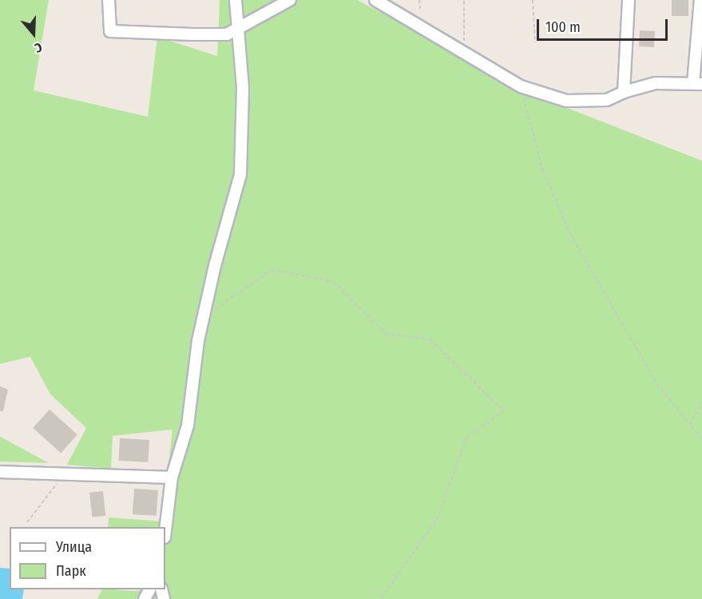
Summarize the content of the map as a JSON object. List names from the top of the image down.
{
  "legend": ["Улица", "Парк"],
  "scale_bar": "100 m",
  "north": "bottom"
}
